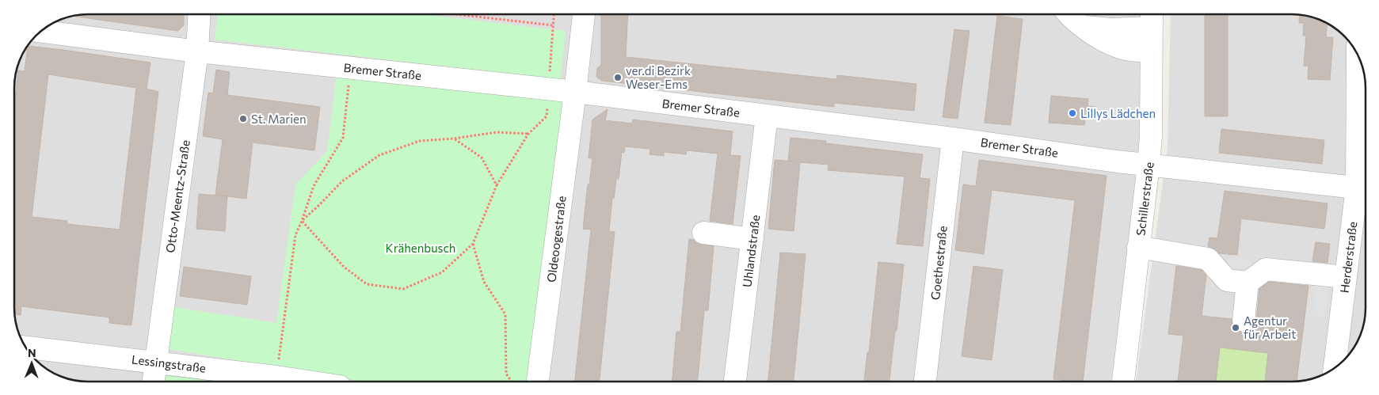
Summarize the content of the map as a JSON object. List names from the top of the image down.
{
  "streets": {
    "street": [
      "Bremer Straße",
      "Otto-Meentz-Straße",
      "Schillerstraße",
      "Oldeoogestraße",
      "Uhlandstraße",
      "Herderstraße",
      "Goethestraße",
      "Lessingstraße"
    ]
  },
  "crossings": [
    ["Bremer Straße", "Otto-Meentz-Straße"],
    ["Bremer Straße", "Schillerstraße"],
    ["Bremer Straße", "Oldeoogestraße"],
    ["Bremer Straße", "Uhlandstraße"],
    ["Bremer Straße", "Herderstraße"],
    ["Bremer Straße", "Goethestraße"],
    ["Otto-Meentz-Straße", "Lessingstraße"]
  ],
  "parks": ["Krähenbusch"],
  "places": [
    "ver.di Bezirk Weser-Ems",
    "Lillys Lädchen",
    "St. Marien",
    "Agentur für Arbeit"
  ],
  "north": "top"
}
